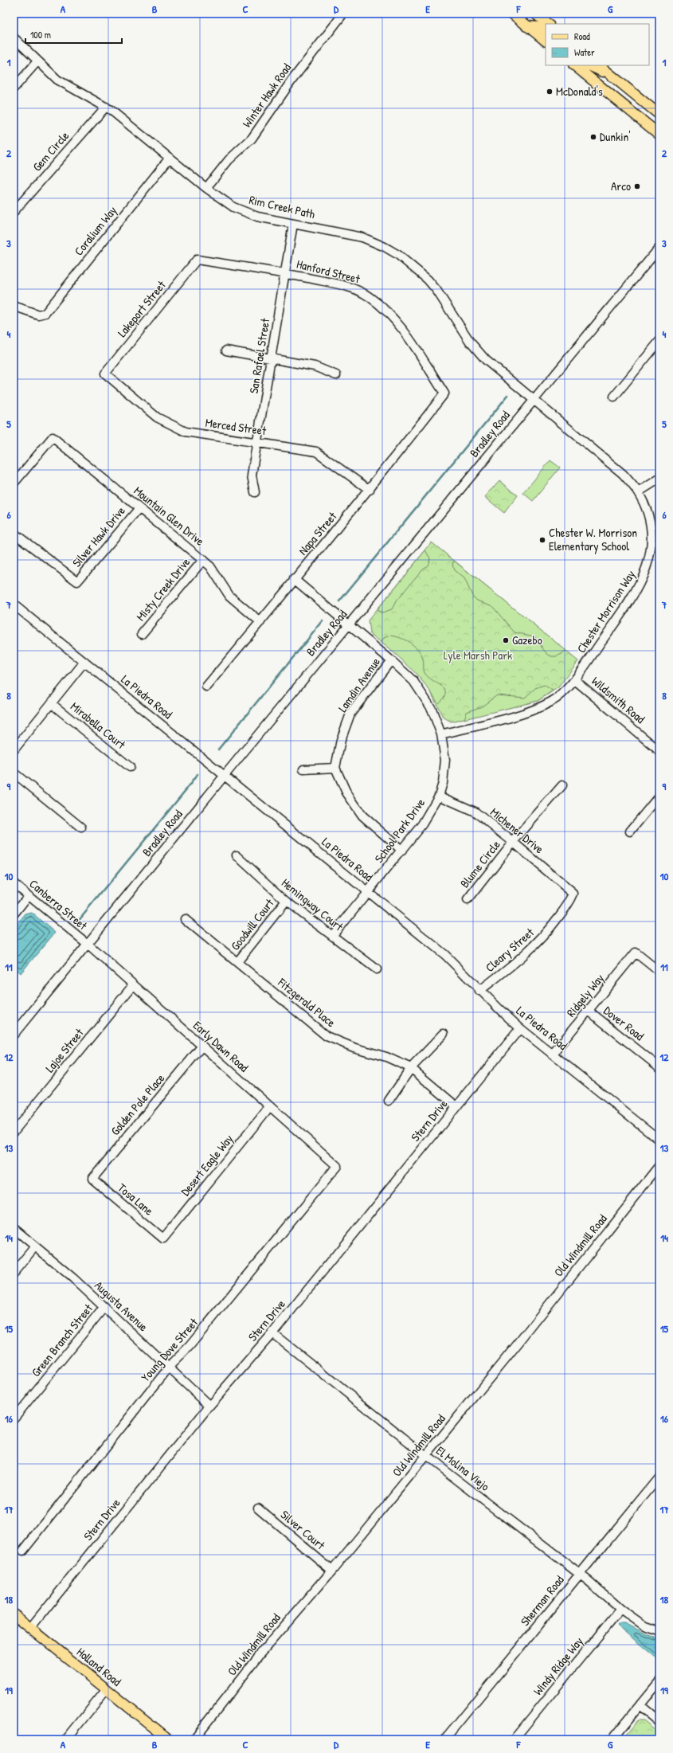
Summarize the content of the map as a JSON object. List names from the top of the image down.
{
  "streets": {
    "main road": ["Holland Road"],
    "street": [
      "Winter Hawk Road",
      "Gem Circle",
      "Rim Creek Path",
      "Coralium Way",
      "Hanford Street",
      "Lakeport Street",
      "San Rafael Street",
      "Merced Street",
      "Bradley Road",
      "Mountain Glen Drive",
      "Napa Street",
      "Silver Hawk Drive",
      "Misty Creek Drive",
      "Chester Morrison Way",
      "Lamdin Avenue",
      "La Piedra Road",
      "Wildsmith Road",
      "Mirabella Court",
      "School Park Drive",
      "Michener Drive",
      "Blume Circle",
      "Canberra Street",
      "Hemingway Court",
      "Goodwill Court",
      "Cleary Street",
      "Ridgely Way",
      "Fitzgerald Place",
      "Dover Road",
      "Early Dawn Road",
      "Lajoe Street",
      "Golden Pole Place",
      "Stern Drive",
      "Desert Eagle Way",
      "Tosa Lane",
      "Old Windmill Road",
      "Augusta Avenue",
      "Green Branch Street",
      "Young Dove Street",
      "El Molina Viejo",
      "Silver Court",
      "Sherman Road",
      "Windy Ridge Way"
    ]
  },
  "crossings": [
    ["Winter Hawk Road", "Rim Creek Path"],
    ["Gem Circle", "Rim Creek Path"],
    ["Rim Creek Path", "Coralium Way"],
    ["Rim Creek Path", "San Rafael Street"],
    ["Rim Creek Path", "Bradley Road"],
    ["Rim Creek Path", "Chester Morrison Way"],
    ["Hanford Street", "Lakeport Street"],
    ["Hanford Street", "San Rafael Street"],
    ["Hanford Street", "Napa Street"],
    ["Lakeport Street", "Merced Street"],
    ["San Rafael Street", "Merced Street"],
    ["Merced Street", "Napa Street"],
    ["Bradley Road", "Chester Morrison Way"],
    ["Bradley Road", "La Piedra Road"],
    ["Bradley Road", "School Park Drive"],
    ["Bradley Road", "Canberra Street"],
    ["Bradley Road", "Early Dawn Road"],
    ["Mountain Glen Drive", "Napa Street"],
    ["Mountain Glen Drive", "Silver Hawk Drive"],
    ["Mountain Glen Drive", "Misty Creek Drive"],
    ["Napa Street", "School Park Drive"],
    ["Chester Morrison Way", "Wildsmith Road"],
    ["Chester Morrison Way", "School Park Drive"],
    ["Lamdin Avenue", "School Park Drive"],
    ["La Piedra Road", "School Park Drive"],
    ["La Piedra Road", "Cleary Street"],
    ["La Piedra Road", "Ridgely Way"],
    ["La Piedra Road", "Stern Drive"],
    ["School Park Drive", "Michener Drive"],
    ["School Park Drive", "Hemingway Court"],
    ["Michener Drive", "Blume Circle"],
    ["Michener Drive", "Cleary Street"],
    ["Canberra Street", "Early Dawn Road"],
    ["Hemingway Court", "Goodwill Court"],
    ["Goodwill Court", "Fitzgerald Place"],
    ["Ridgely Way", "Dover Road"],
    ["Fitzgerald Place", "Stern Drive"],
    ["Early Dawn Road", "Lajoe Street"],
    ["Early Dawn Road", "Golden Pole Place"],
    ["Early Dawn Road", "Desert Eagle Way"],
    ["Early Dawn Road", "Young Dove Street"],
    ["Golden Pole Place", "Tosa Lane"],
    ["Stern Drive", "Augusta Avenue"],
    ["Stern Drive", "El Molina Viejo"],
    ["Stern Drive", "Holland Road"],
    ["Desert Eagle Way", "Tosa Lane"],
    ["Old Windmill Road", "El Molina Viejo"],
    ["Old Windmill Road", "Silver Court"],
    ["Augusta Avenue", "Green Branch Street"],
    ["Augusta Avenue", "Young Dove Street"],
    ["El Molina Viejo", "Sherman Road"],
    ["El Molina Viejo", "Windy Ridge Way"]
  ],
  "parks": ["Lyle Marsh Park"],
  "places": [
    "McDonald's",
    "Dunkin'",
    "Arco",
    "Chester W. Morrison Elementary School",
    "Gazebo"
  ],
  "legend": ["Road", "Water"],
  "scale_bar": "100 m",
  "grid": {
    "columns": [
      "A",
      "B",
      "C",
      "D",
      "E",
      "F",
      "G"
    ],
    "rows": [
      "1",
      "2",
      "3",
      "4",
      "5",
      "6",
      "7",
      "8",
      "9",
      "10",
      "11",
      "12",
      "13",
      "14",
      "15",
      "16",
      "17",
      "18",
      "19"
    ]
  }
}
